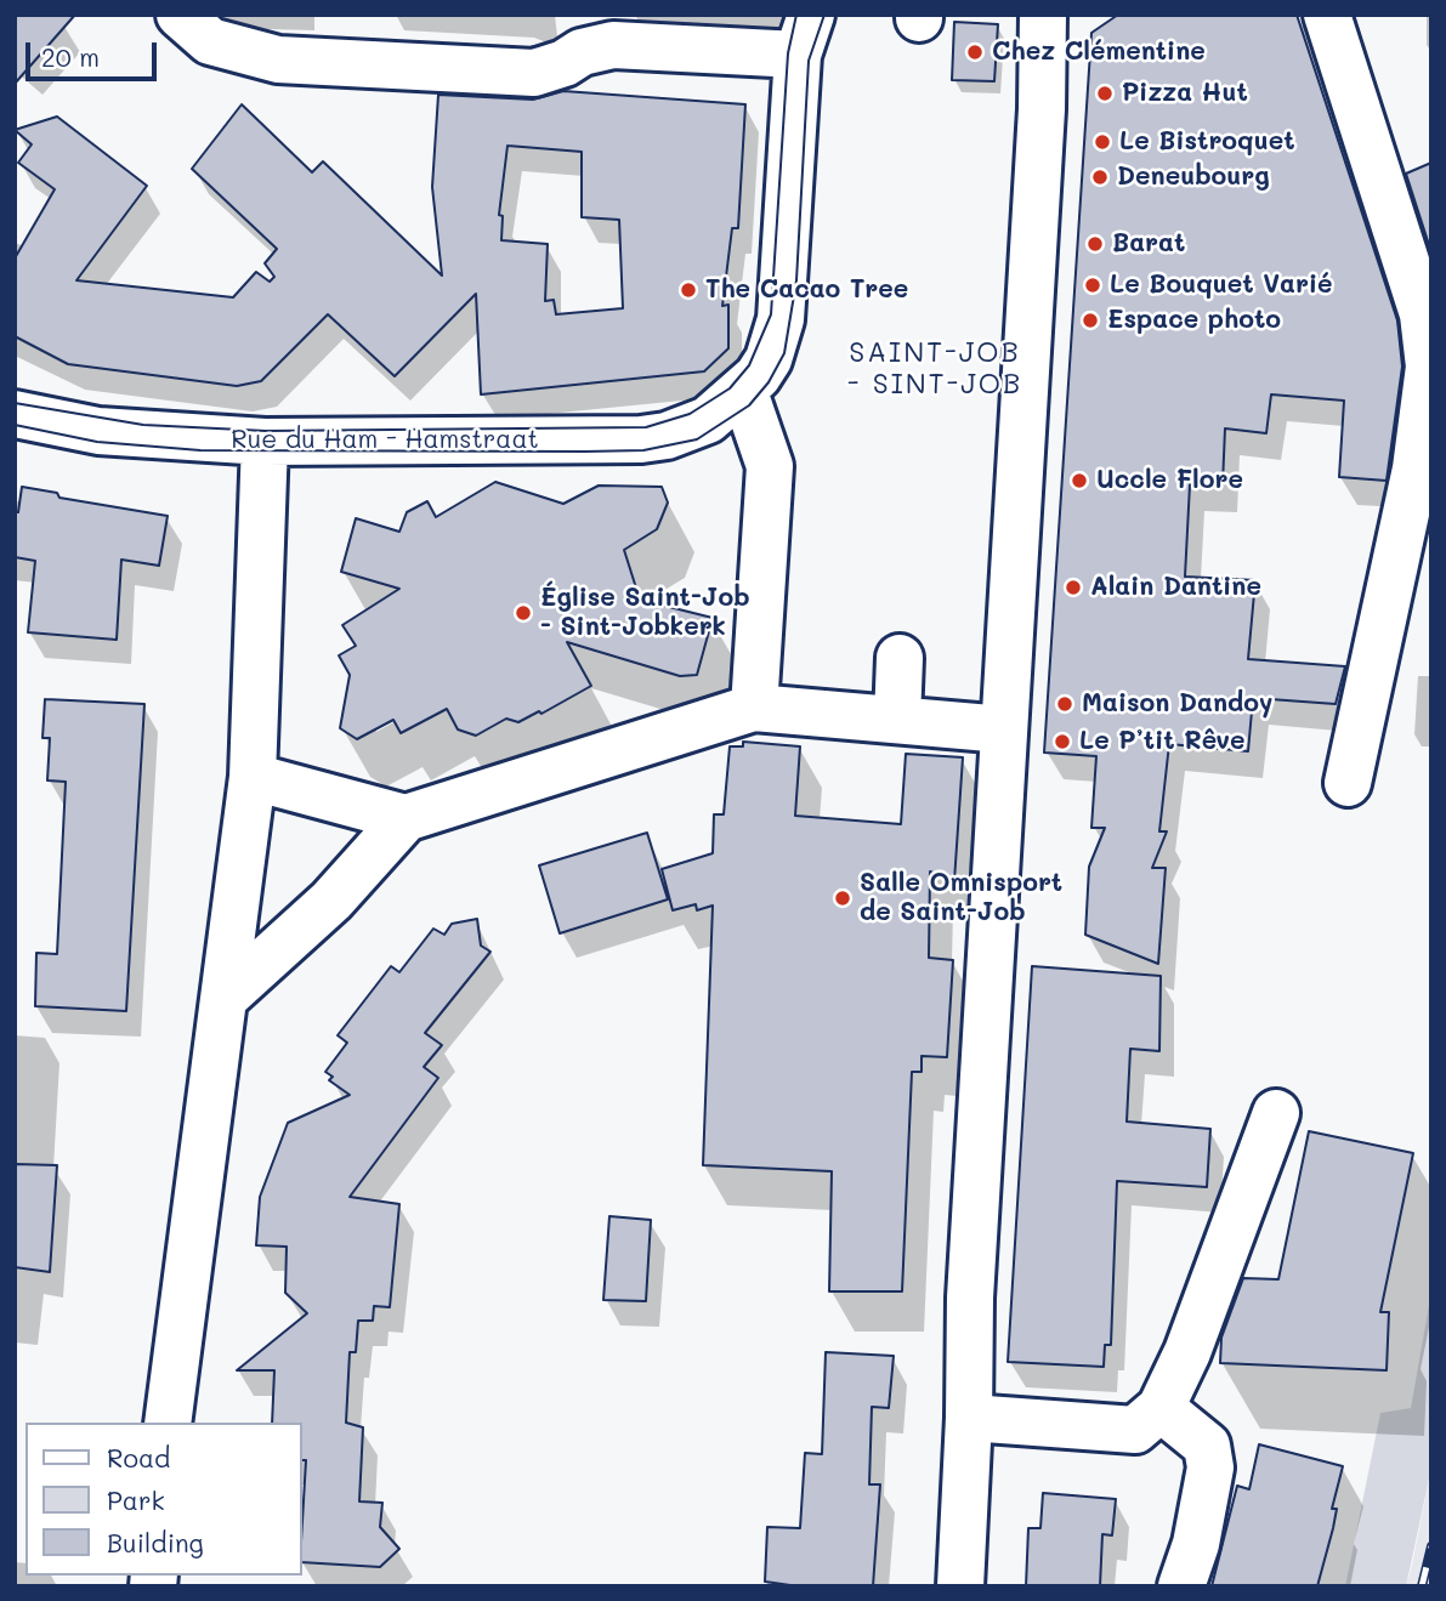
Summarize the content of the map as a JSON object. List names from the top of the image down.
{
  "streets": {
    "street": ["Rue du Ham - Hamstraat"]
  },
  "districts": ["SAINT-JOB - SINT-JOB"],
  "places": [
    "Chez Clémentine",
    "Pizza Hut",
    "Le Bistroquet",
    "Deneubourg",
    "Barat",
    "Le Bouquet Varié",
    "The Cacao Tree",
    "Espace photo",
    "Uccle Flore",
    "Alain Dantine",
    "Église Saint-Job - Sint-Jobkerk",
    "Maison Dandoy",
    "Le P’tit Rêve",
    "Salle Omnisport de Saint-Job"
  ],
  "legend": ["Road", "Park", "Building"],
  "scale_bar": "20 m"
}
